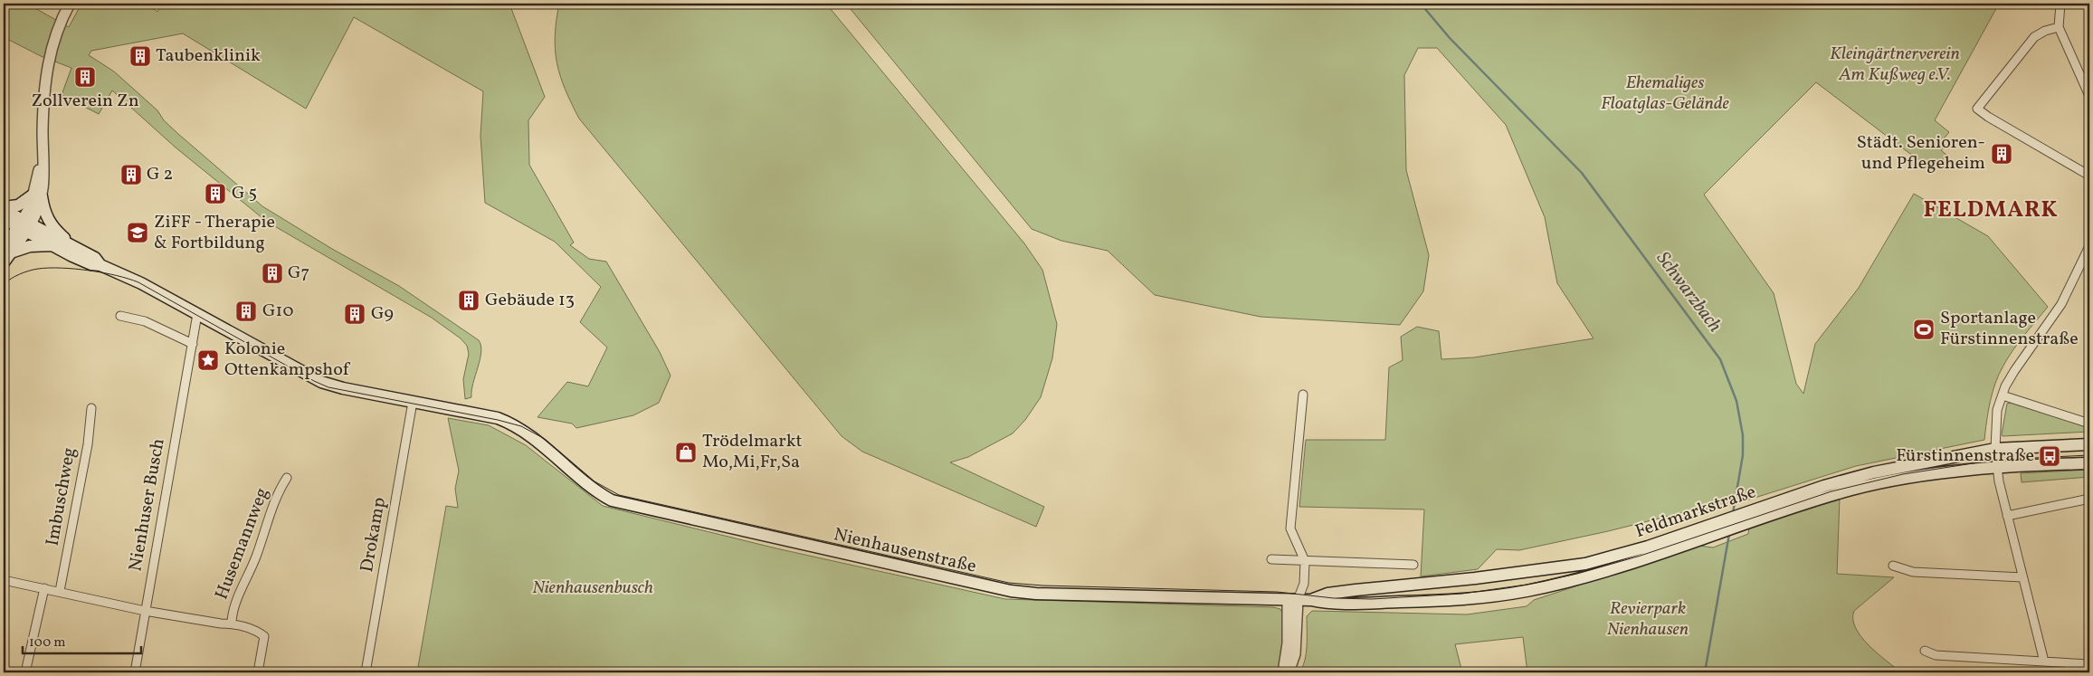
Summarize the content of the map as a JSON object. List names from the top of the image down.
{
  "streets": {
    "main road": ["Feldmarkstraße", "Nienhausenstraße"],
    "street": [
      "Imbuschweg",
      "Nienhuser Busch",
      "Drokamp",
      "Husemannweg"
    ]
  },
  "crossings": [
    ["Imbuschweg", "Husemannweg"],
    ["Nienhuser Busch", "Husemannweg"],
    ["Nienhuser Busch", "Nienhausenstraße"],
    ["Feldmarkstraße", "Nienhausenstraße"],
    ["Drokamp", "Nienhausenstraße"]
  ],
  "districts": ["FELDMARK"],
  "water": ["Schwarzbach"],
  "parks": [
    "Kleingärtnerverein Am Kußweg e.V.",
    "Ehemaliges Floatglas-Gelände",
    "Nienhausenbusch",
    "Revierpark Nienhausen"
  ],
  "places": {
    "building": [
      "Taubenklinik",
      "Zollverein Zn",
      "Städt. Senioren- und Pflegeheim",
      "G 2",
      "G 5",
      "G7",
      "Gebäude 13",
      "G10",
      "G9"
    ],
    "school or university": ["ZiFF - Therapie & Fortbildung"],
    "sports": ["Sportanlage Fürstinnenstraße"],
    "place": ["Kolonie Ottenkampshof"],
    "shop": ["Trödelmarkt Mo,Mi,Fr,Sa"],
    "bus stop": ["Fürstinnenstraße"]
  },
  "scale_bar": "100 m"
}
